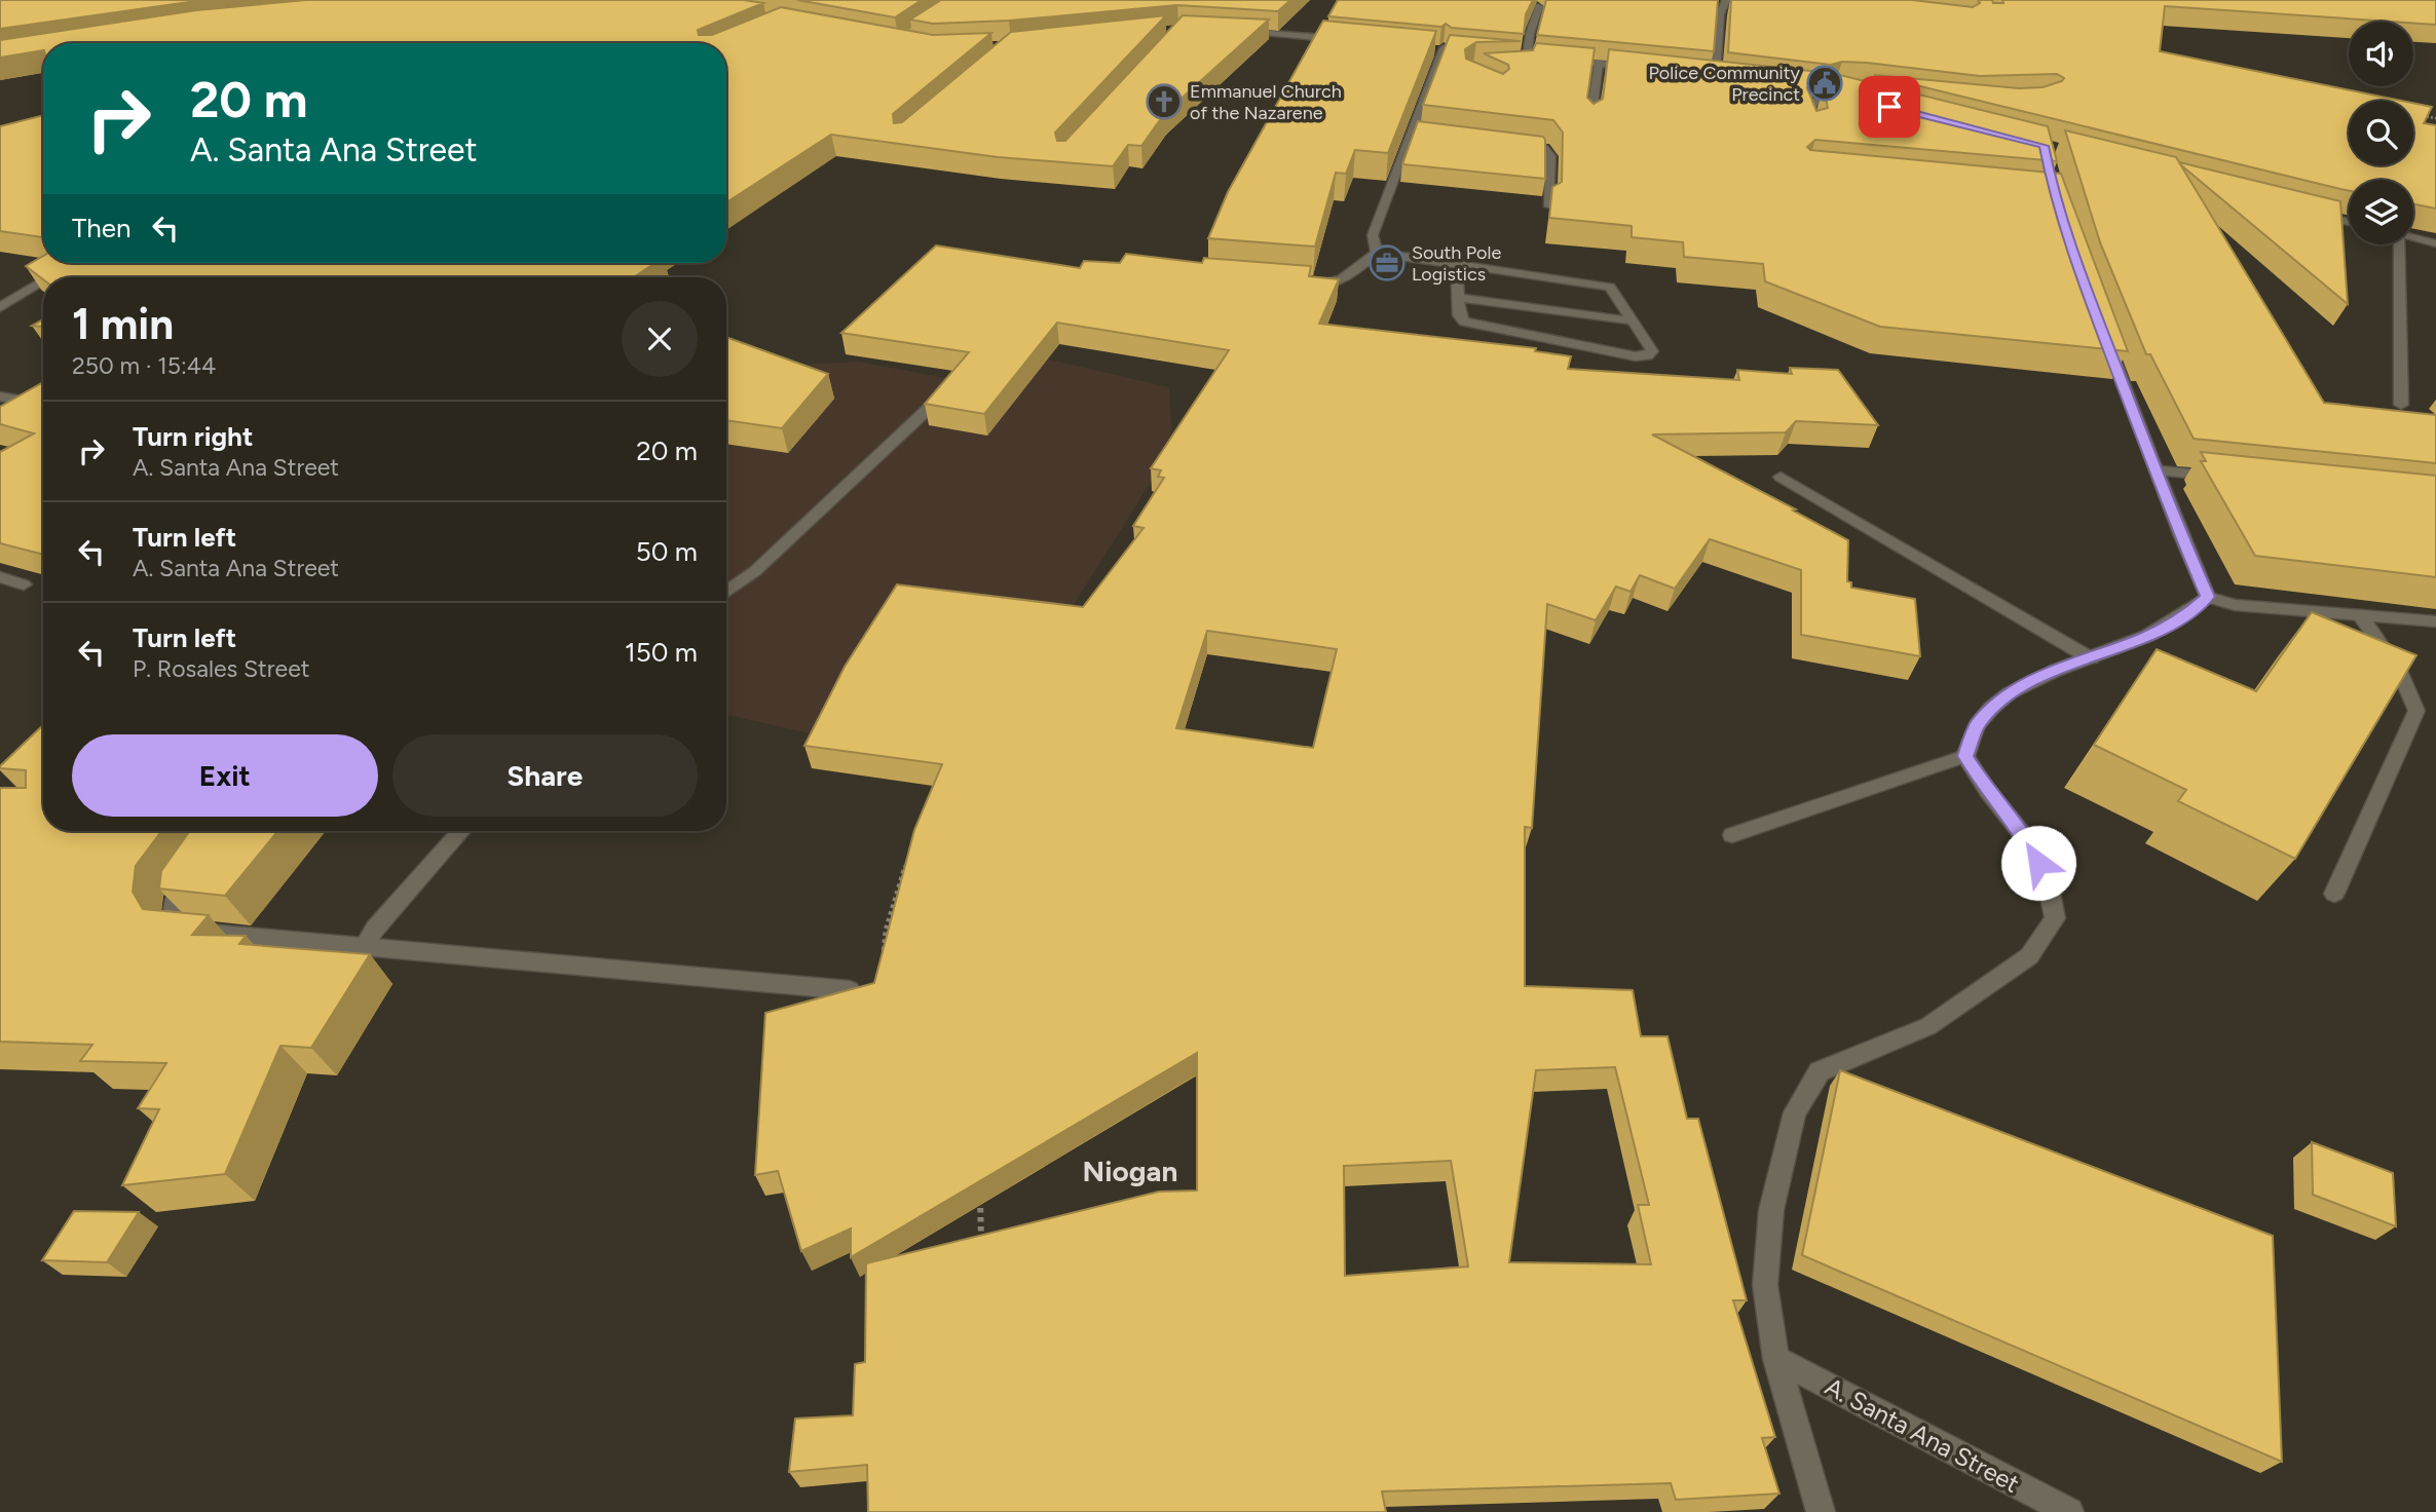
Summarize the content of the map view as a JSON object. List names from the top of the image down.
{
  "streets": {
    "street": ["A. Santa Ana Street"]
  },
  "districts": ["Niogan"],
  "places": {
    "public building": ["Police Community Precinct"],
    "church": ["Emmanuel Church of the Nazarene"],
    "office": ["South Pole Logistics"]
  },
  "page": {
    "turn": ["20 m", "A. Santa Ana Street"],
    "then": "Then",
    "heading": ["1 min", "250 m · 15:44"],
    "list": [
      {
        "name": "Turn right",
        "note": "A. Santa Ana Street",
        "value": "20 m"
      },
      {
        "name": "Turn left",
        "note": "A. Santa Ana Street",
        "value": "50 m"
      },
      {
        "name": "Turn left",
        "note": "P. Rosales Street",
        "value": "150 m"
      }
    ],
    "buttons": ["Exit", "Share"]
  }
}
